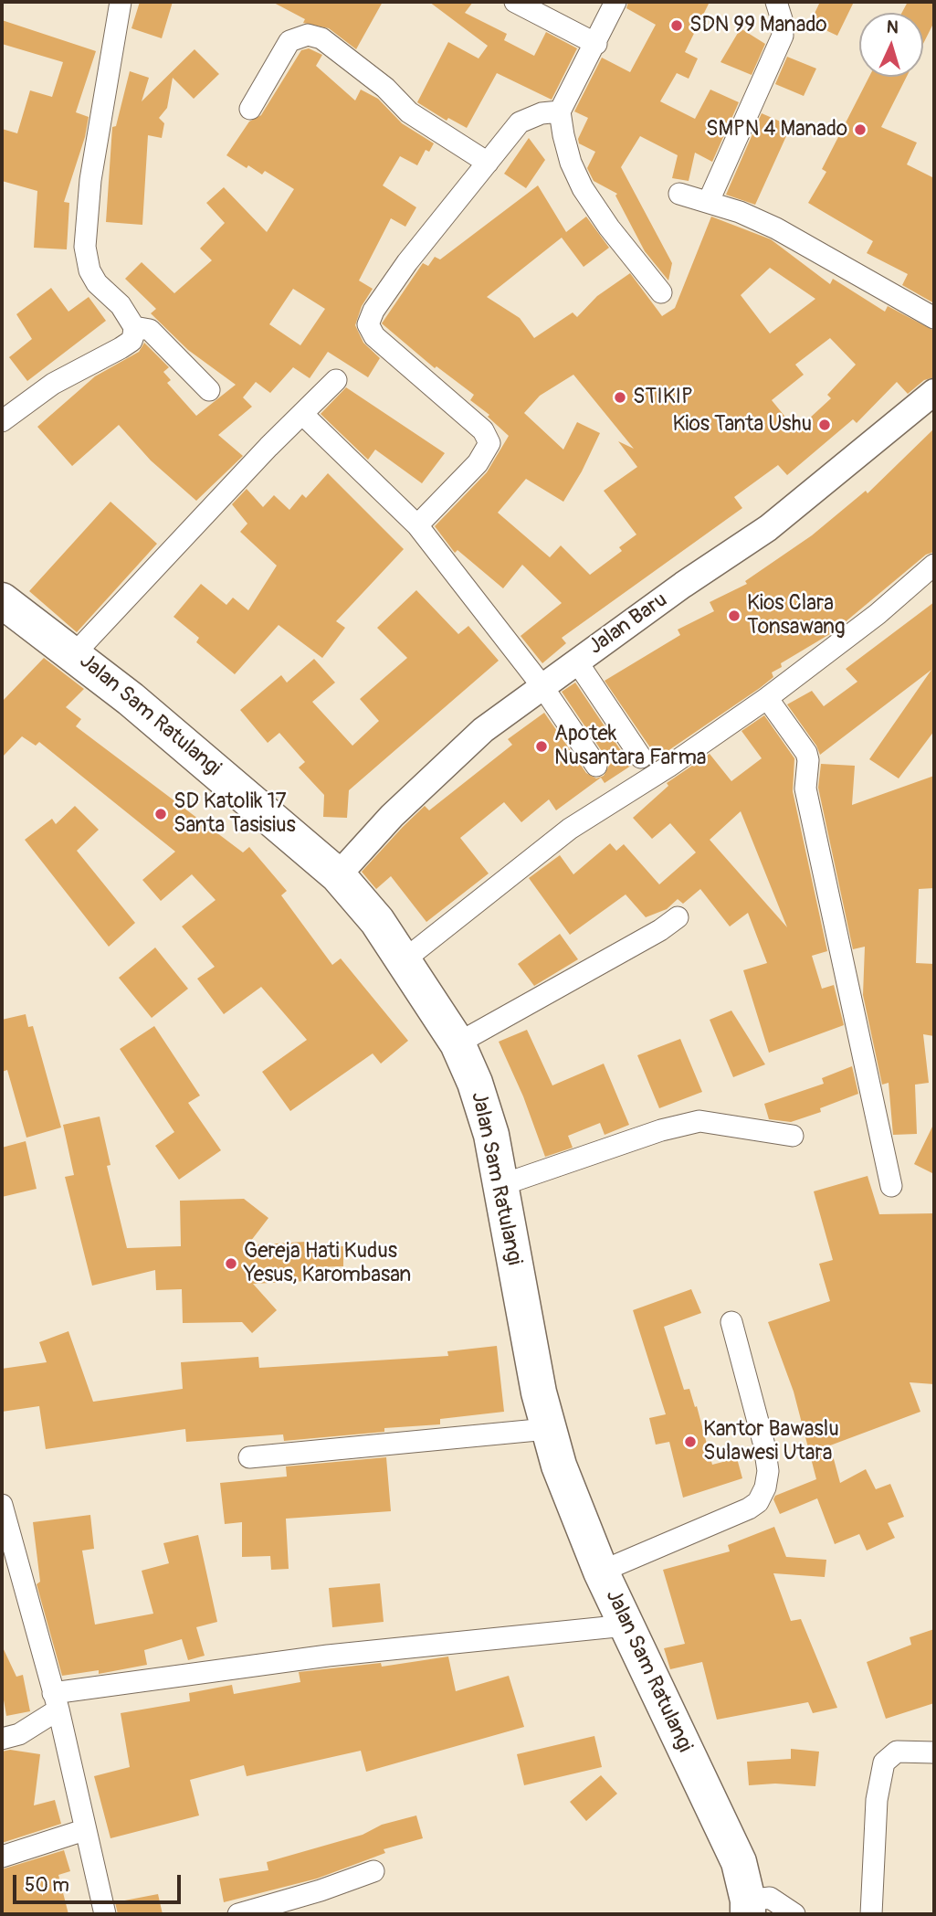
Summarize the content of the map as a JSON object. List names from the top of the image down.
{
  "streets": {
    "highway": ["Jalan Sam Ratulangi"],
    "street": ["Jalan Baru"]
  },
  "crossings": [
    ["Jalan Baru", "Jalan Sam Ratulangi"]
  ],
  "places": [
    "SDN 99 Manado",
    "SMPN 4 Manado",
    "STIKIP",
    "Kios Tanta Ushu",
    "Kios Clara Tonsawang",
    "Apotek Nusantara Farma",
    "SD Katolik 17 Santa Tasisius",
    "Gereja Hati Kudus Yesus, Karombasan",
    "Kantor Bawaslu Sulawesi Utara"
  ],
  "scale_bar": "50 m",
  "north": "top"
}
